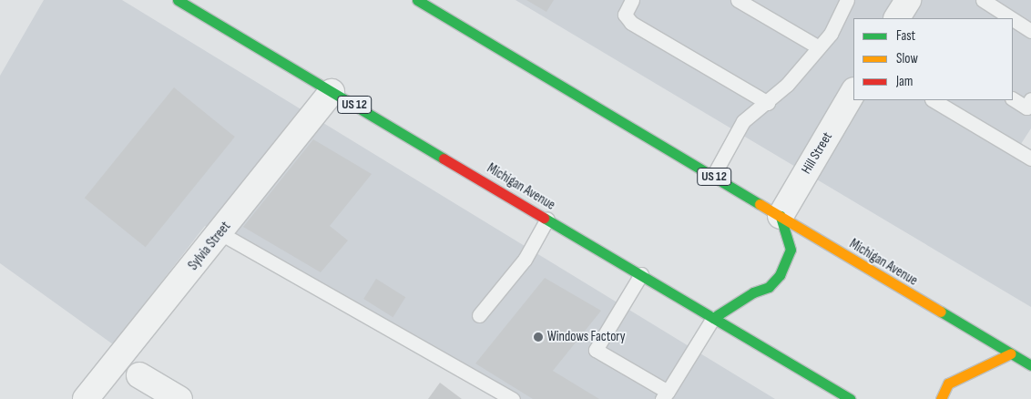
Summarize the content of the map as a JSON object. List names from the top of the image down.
{
  "streets": {
    "main road": ["US 12", "Michigan Avenue"],
    "street": ["Hill Street", "Sylvia Street"]
  },
  "crossings": [
    ["Hill Street", "Michigan Avenue"],
    ["Michigan Avenue", "Sylvia Street"]
  ],
  "places": ["Windows Factory"],
  "legend": ["Fast", "Slow", "Jam"]
}
